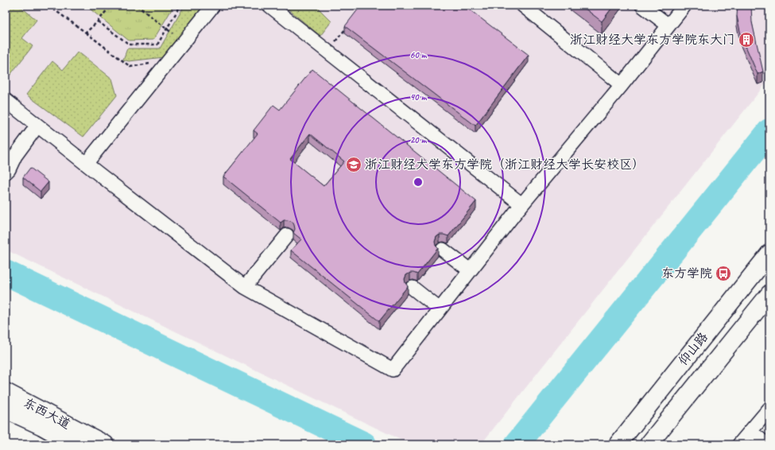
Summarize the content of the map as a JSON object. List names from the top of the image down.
{
  "streets": {
    "main road": ["仰山路", "东西大道"]
  },
  "places": {
    "building": ["浙江财经大学东方学院东大门"],
    "school or university": ["浙江财经大学东方学院（浙江财经大学长安校区）"],
    "bus stop": ["东方学院"]
  },
  "rings": ["60 m", "40 m", "20 m"]
}
